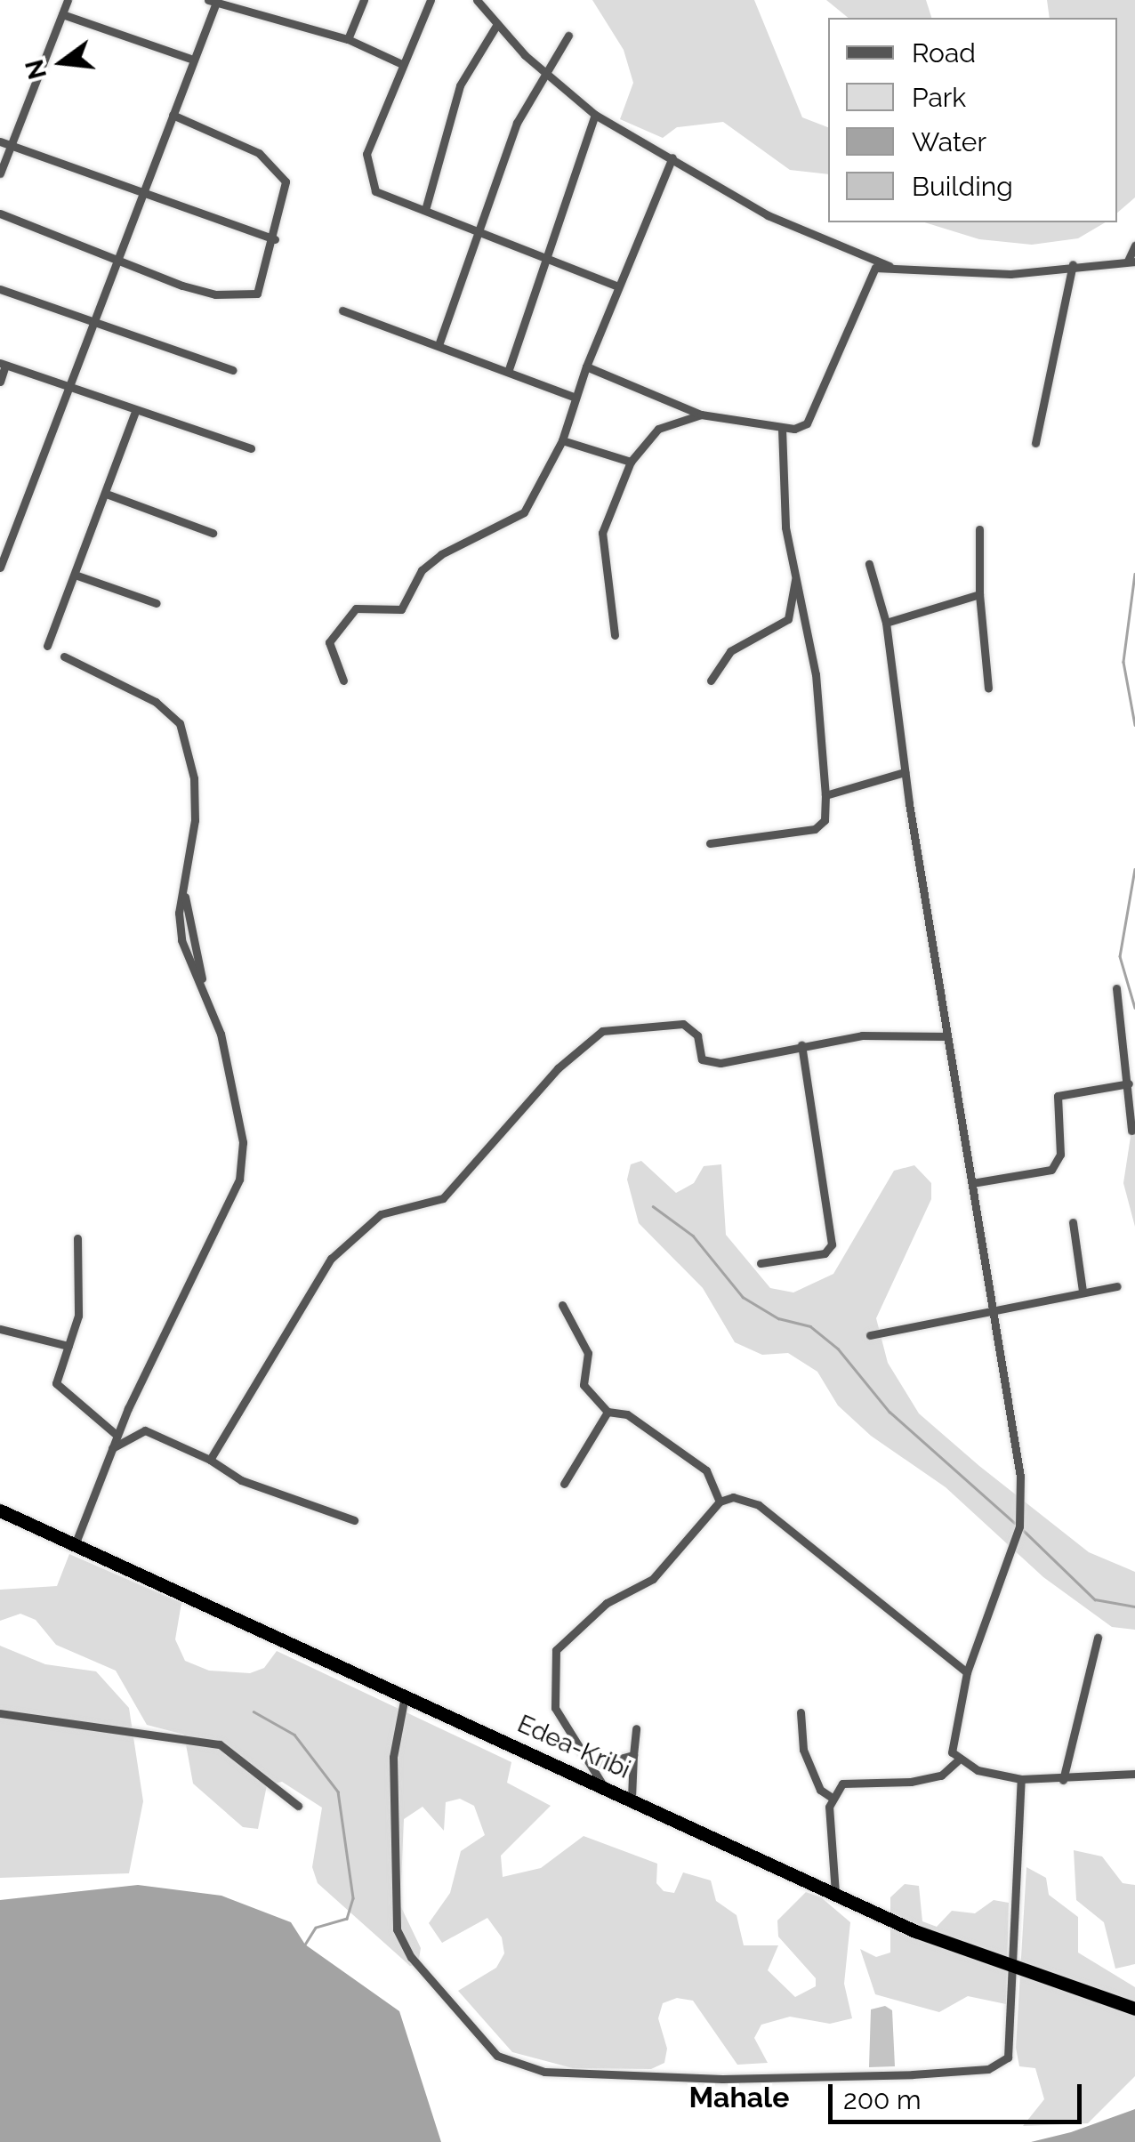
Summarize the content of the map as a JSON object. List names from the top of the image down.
{
  "streets": {
    "highway": ["Edea-Kribi"]
  },
  "districts": ["Mahale"],
  "legend": [
    "Road",
    "Park",
    "Water",
    "Building"
  ],
  "scale_bar": "200 m",
  "north": "left"
}
